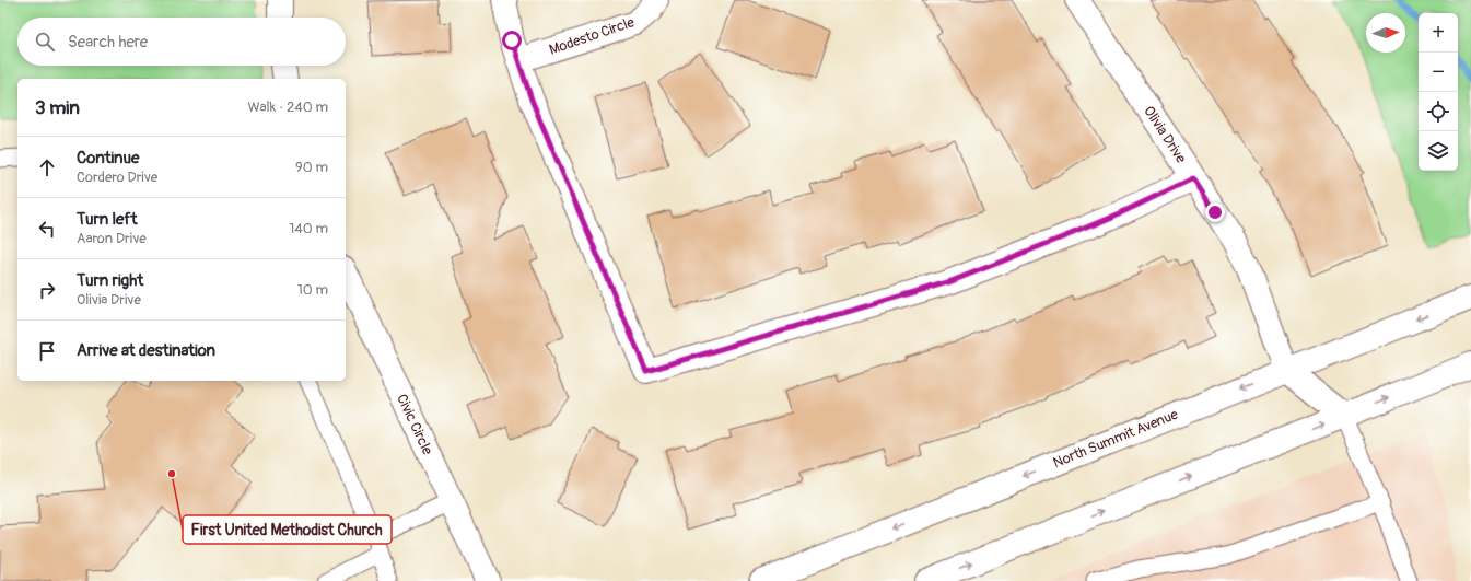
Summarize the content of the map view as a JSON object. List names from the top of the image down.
{
  "streets": {
    "street": [
      "Modesto Circle",
      "Olivia Drive",
      "Civic Circle",
      "North Summit Avenue"
    ]
  },
  "crossings": [
    ["Olivia Drive", "North Summit Avenue"]
  ],
  "places": ["First United Methodist Church"],
  "north": "right",
  "page": {
    "map_buttons": ["+", "−"],
    "search": "Search here",
    "heading": ["3 min", "Walk · 240 m"],
    "list": [
      ["Continue", "Cordero Drive", "90 m"],
      ["Turn left", "Aaron Drive", "140 m"],
      ["Turn right", "Olivia Drive", "10 m"],
      "Arrive at destination"
    ]
  }
}
